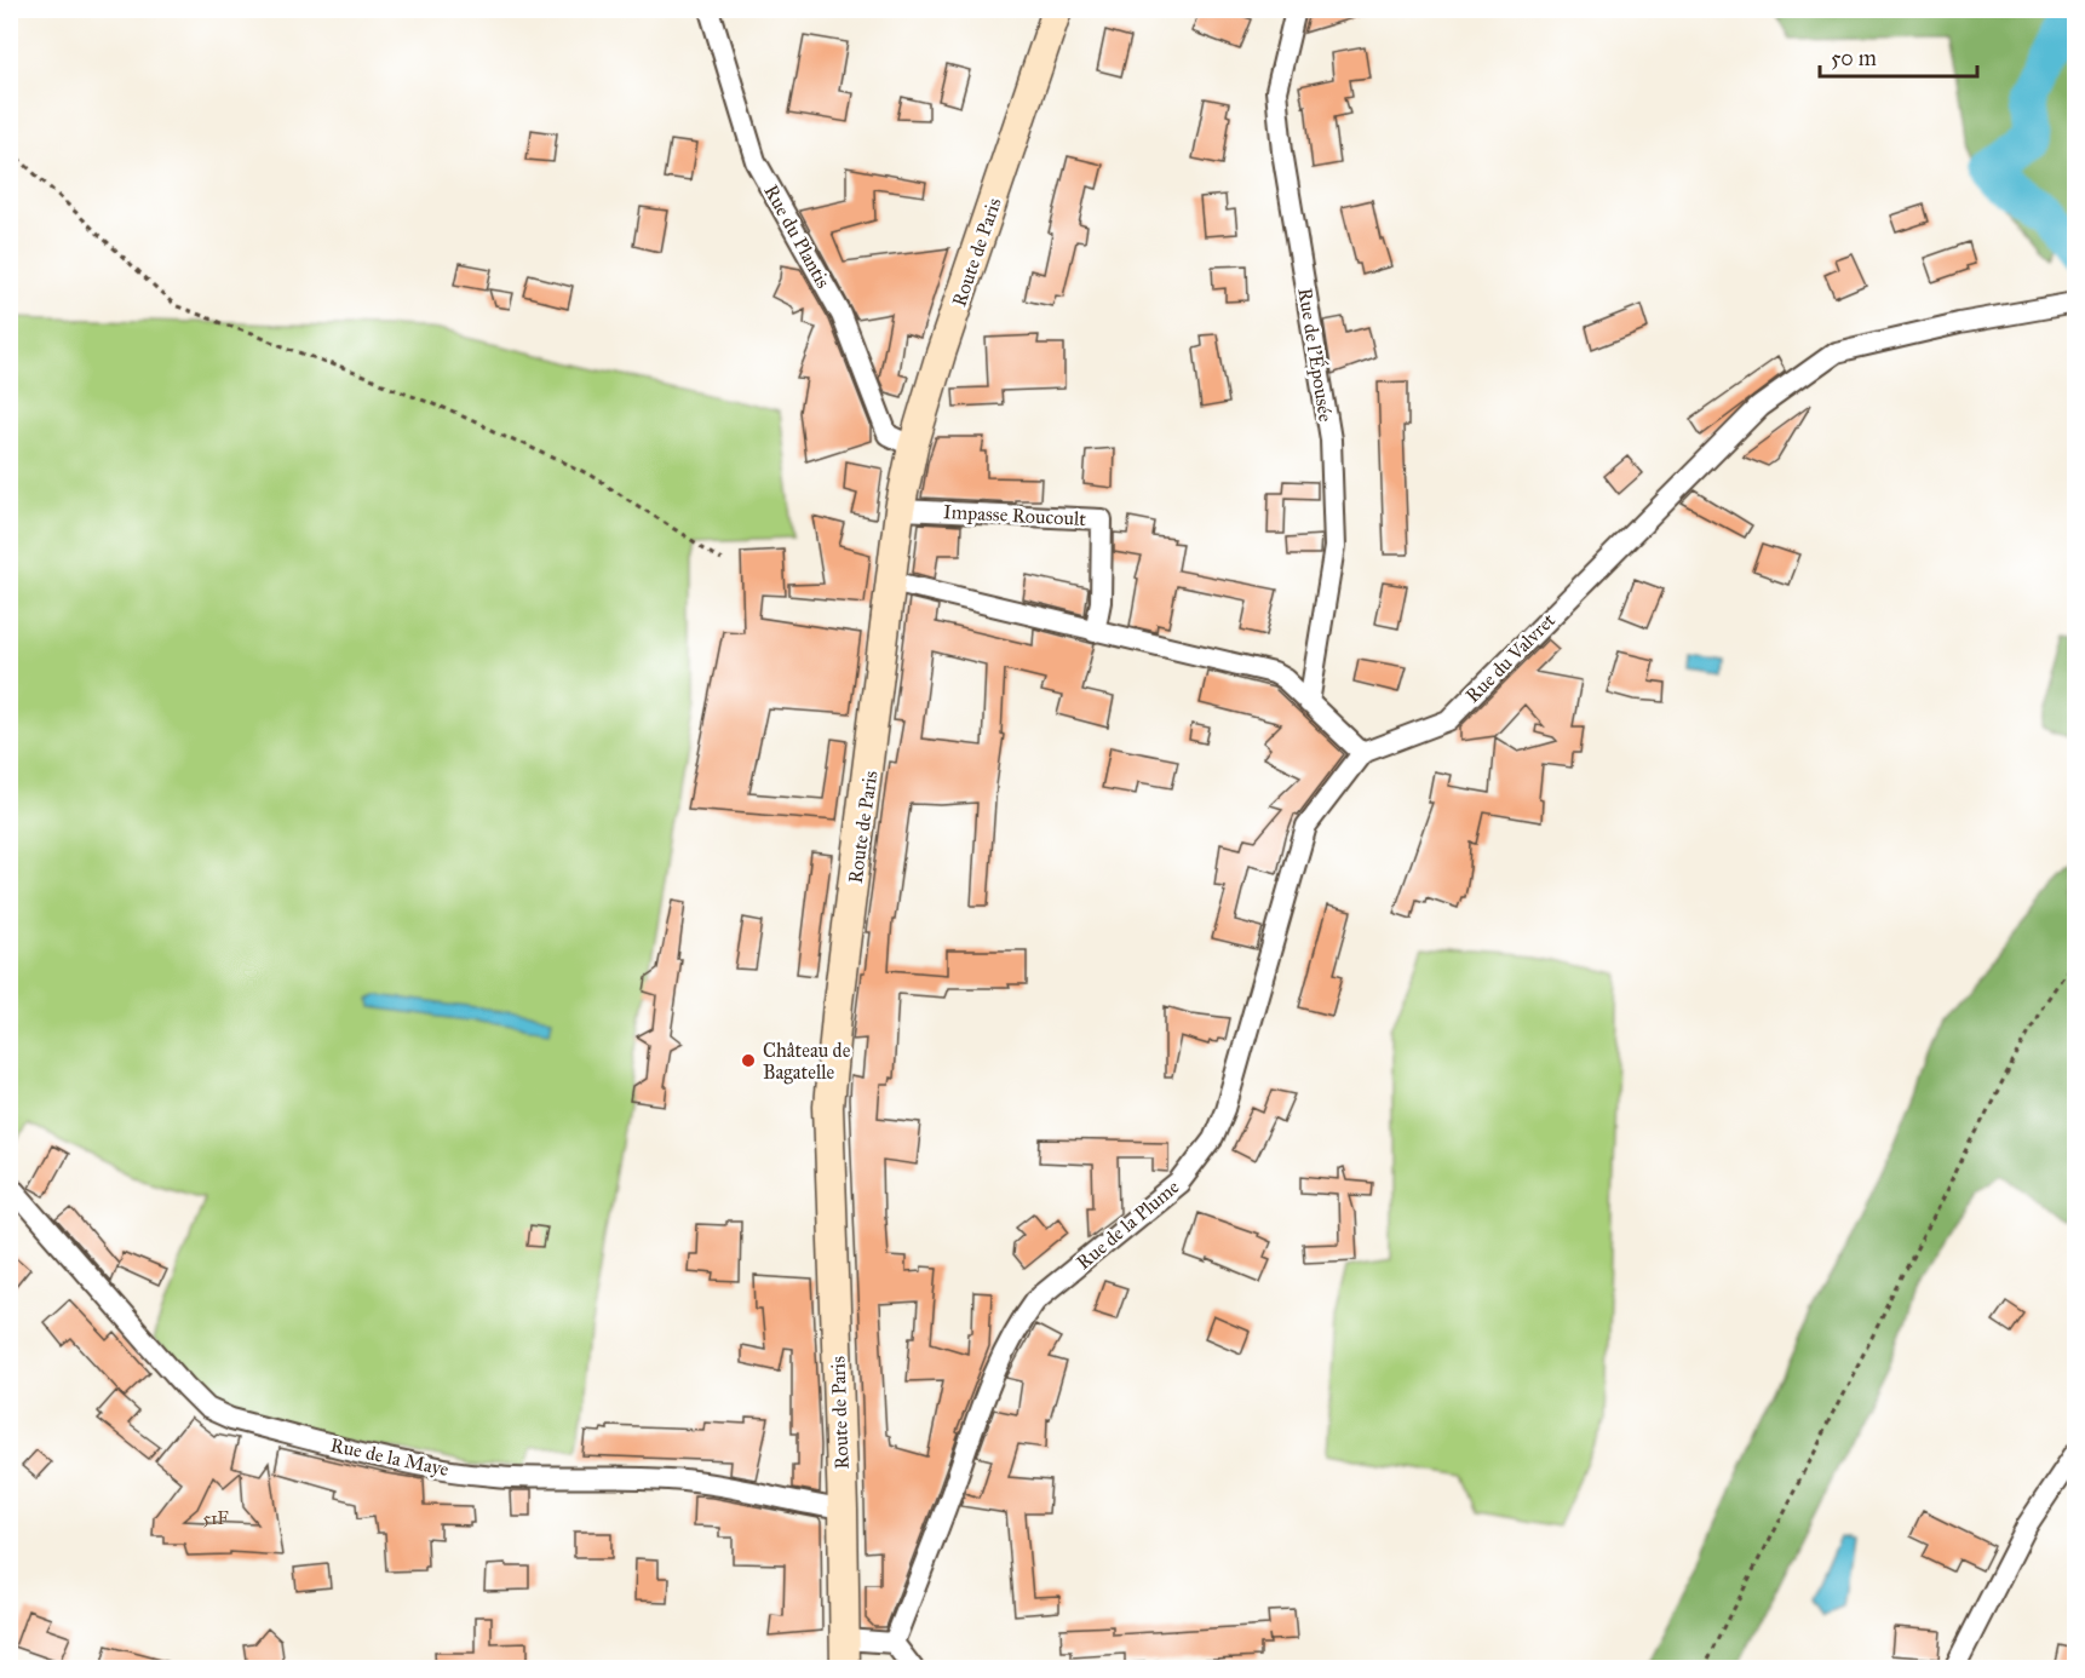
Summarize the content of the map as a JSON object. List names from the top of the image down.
{
  "streets": {
    "main road": ["Route de Paris"],
    "street": [
      "Rue du Plantis",
      "Rue de l'Épousée",
      "Impasse Roucoult",
      "Rue du Valvret",
      "Rue de la Plume",
      "Rue de la Maye"
    ]
  },
  "crossings": [
    ["Rue du Plantis", "Route de Paris"],
    ["Route de Paris", "Impasse Roucoult"],
    ["Route de Paris", "Rue de la Maye"],
    ["Rue du Valvret", "Rue de la Plume"]
  ],
  "places": ["Château de Bagatelle"],
  "house_numbers": ["51F"],
  "scale_bar": "50 m"
}
